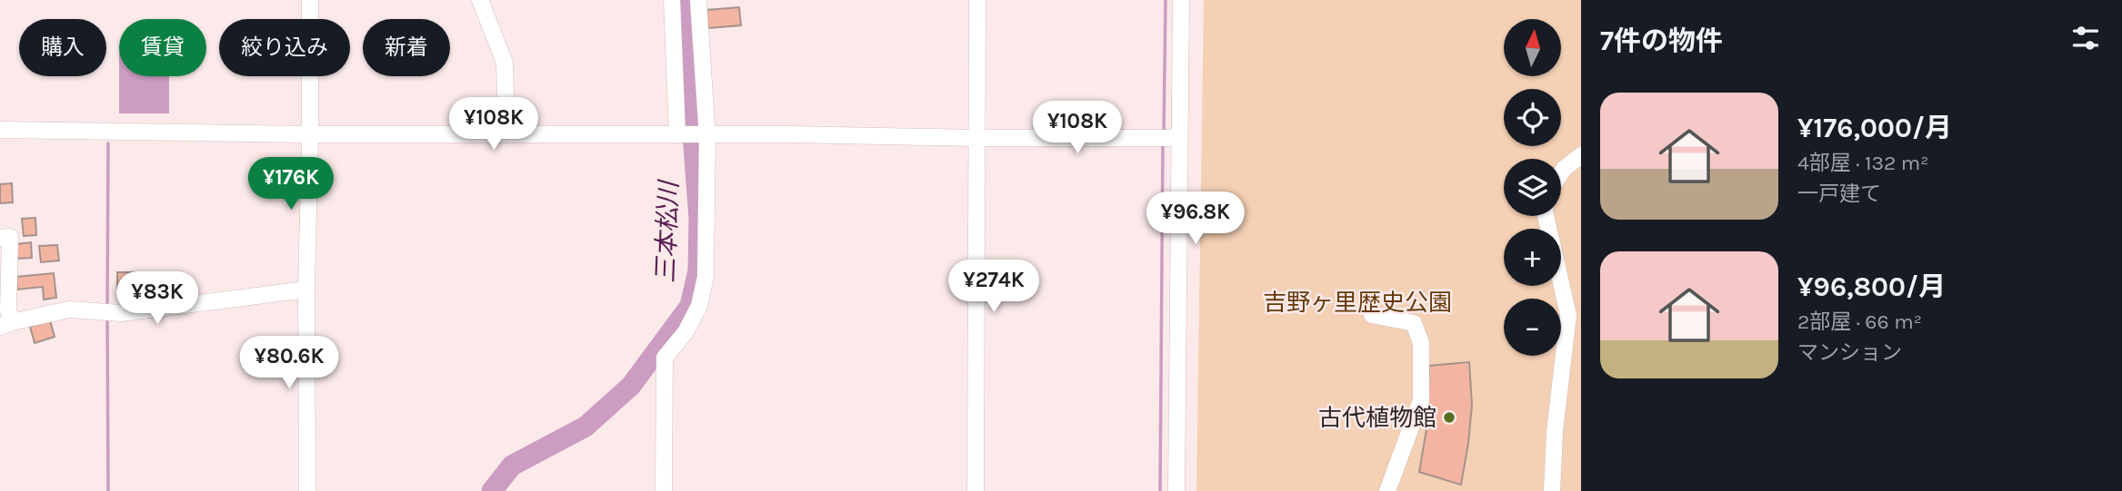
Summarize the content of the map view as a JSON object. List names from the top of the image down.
{
  "water": ["三本松川"],
  "parks": ["吉野ヶ里歴史公園"],
  "places": ["古代植物館"],
  "north": "top",
  "page": {
    "heading": "7件の物件",
    "map_buttons": ["+", "−"],
    "chip": [
      "購入",
      "賃貸",
      "絞り込み",
      "新着"
    ],
    "list": [
      {
        "name": "¥176,000/月",
        "note": "4部屋 · 132 m² · 一戸建て"
      },
      {
        "name": "¥96,800/月",
        "note": "2部屋 · 66 m² · マンション"
      }
    ],
    "price": [
      "¥108K",
      "¥108K",
      "¥176K",
      "¥96.8K",
      "¥274K",
      "¥83K",
      "¥80.6K"
    ]
  }
}
